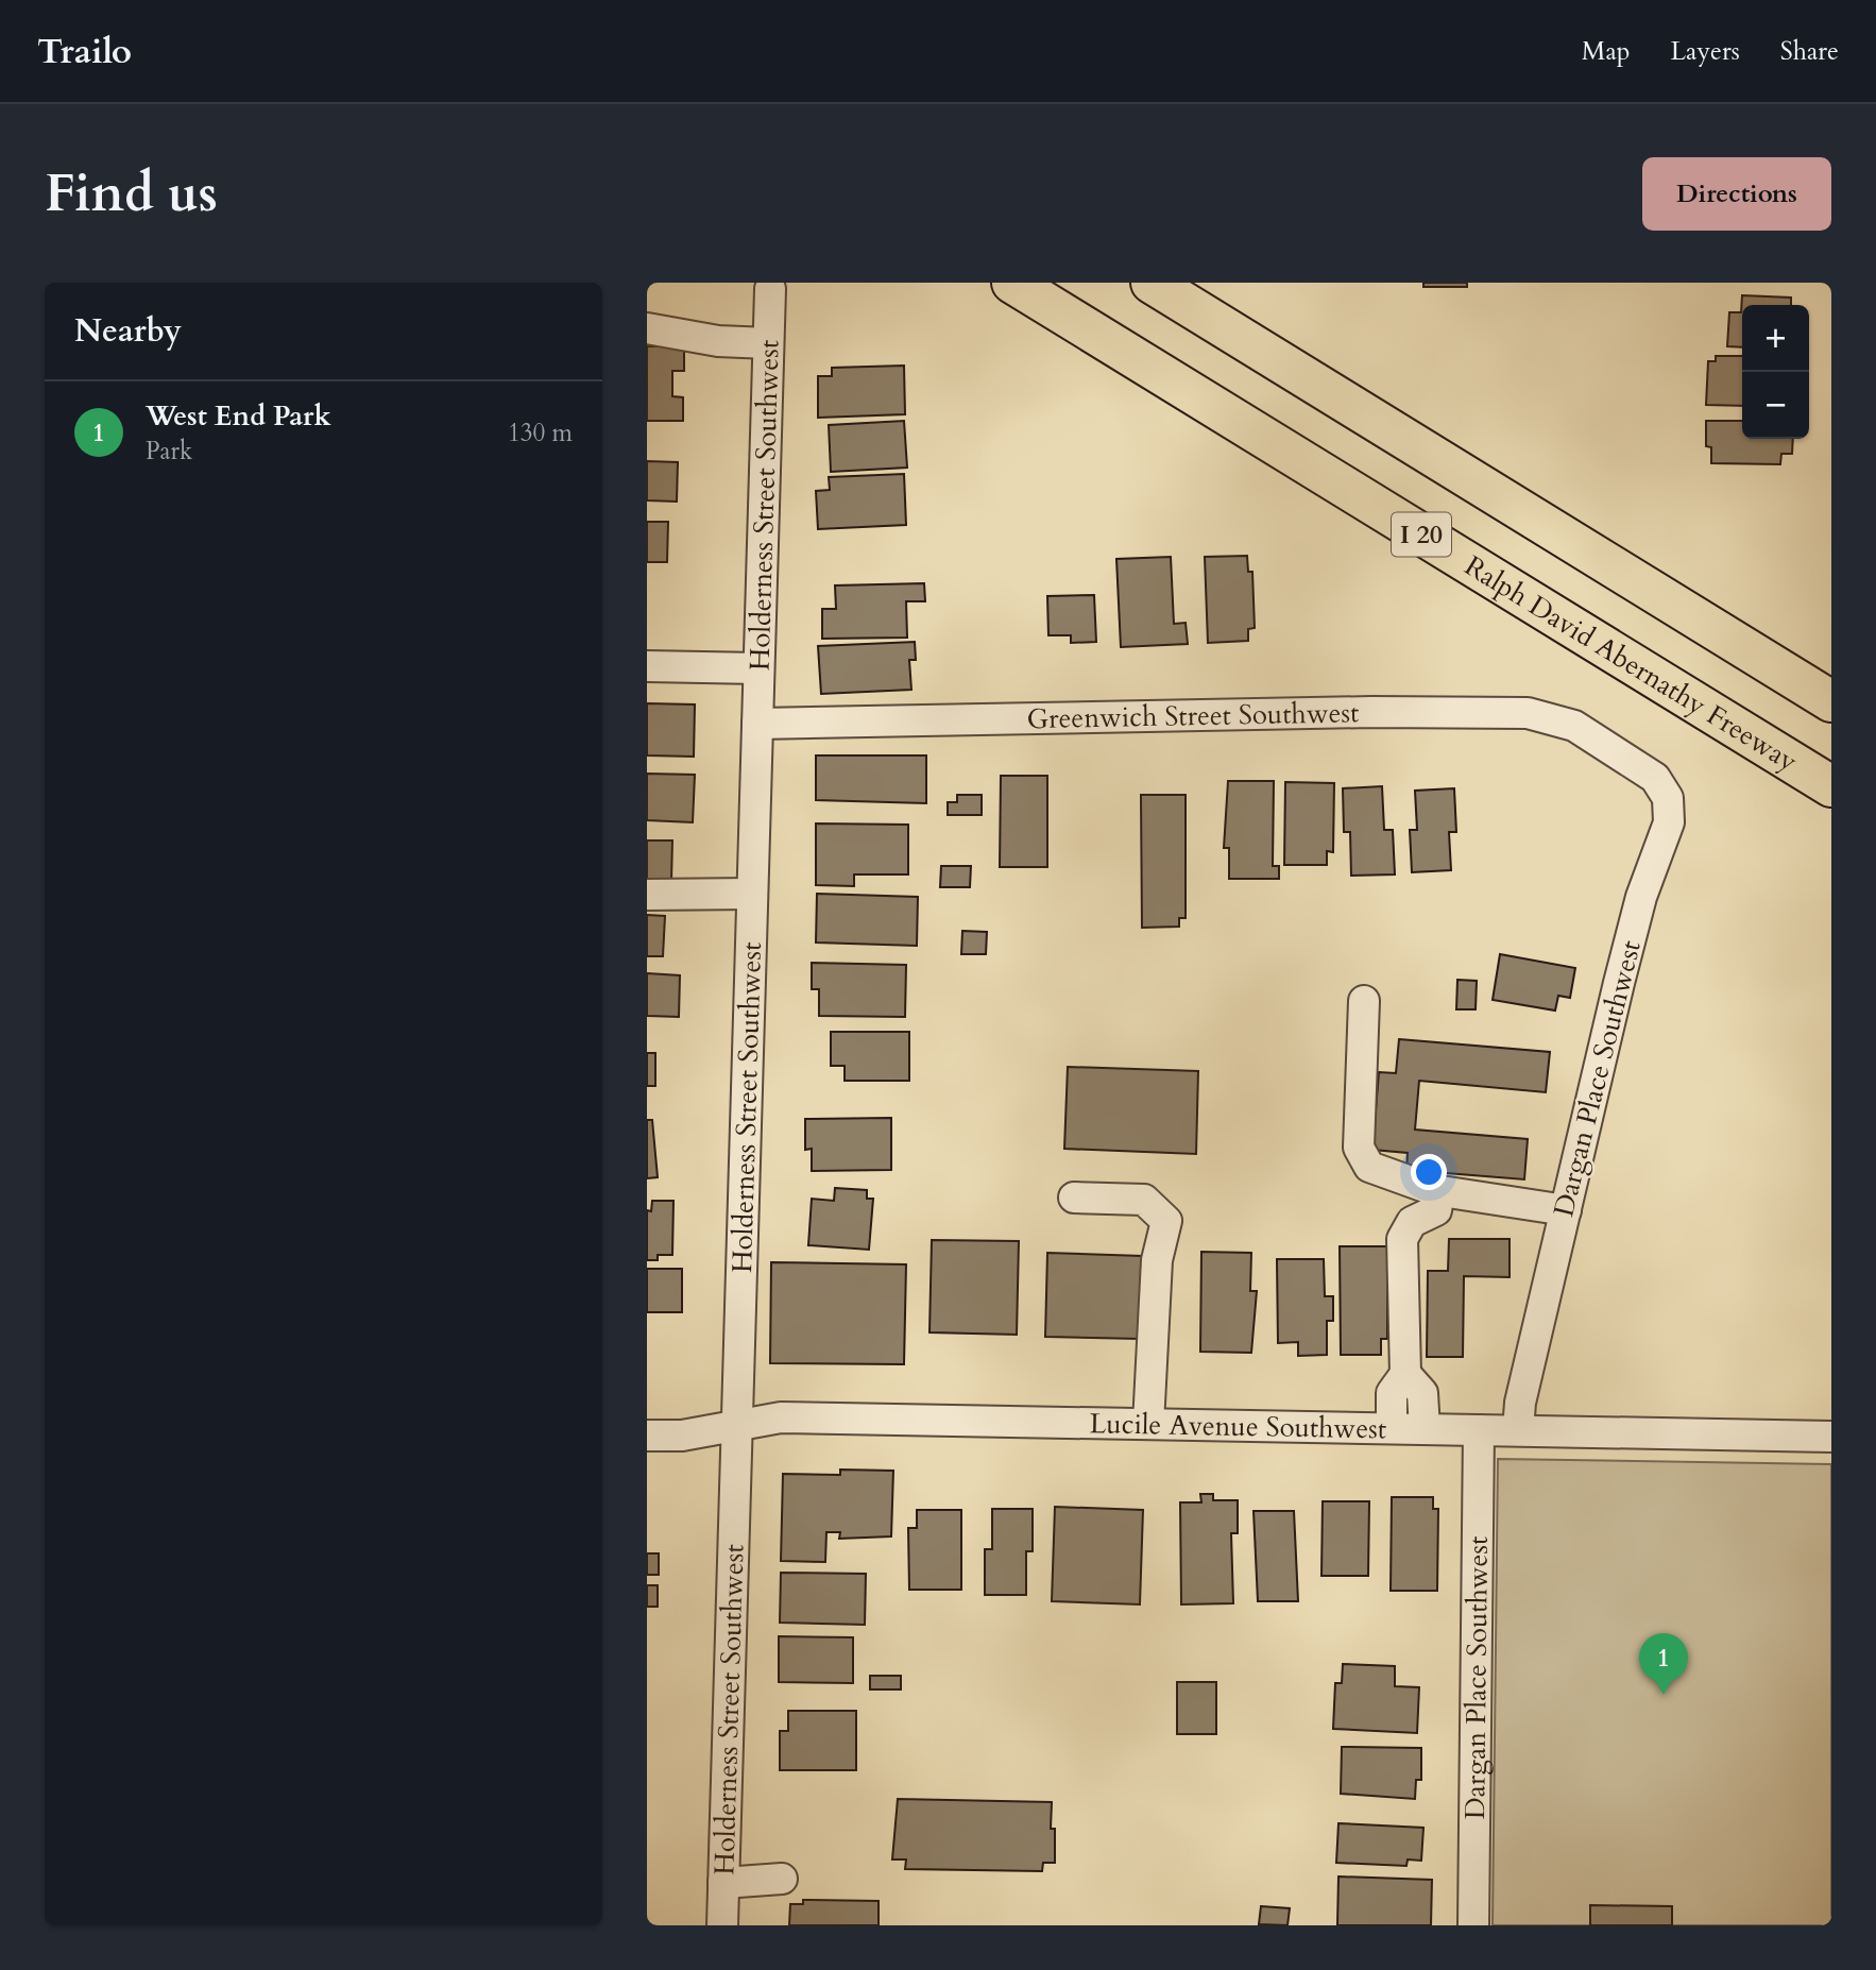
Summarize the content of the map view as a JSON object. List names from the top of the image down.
{
  "streets": {
    "highway": ["I 20", "Ralph David Abernathy Freeway"],
    "street": [
      "Holderness Street Southwest",
      "Greenwich Street Southwest",
      "Dargan Place Southwest",
      "Lucile Avenue Southwest"
    ]
  },
  "crossings": [
    ["Holderness Street Southwest", "Greenwich Street Southwest"],
    ["Holderness Street Southwest", "Lucile Avenue Southwest"],
    ["Greenwich Street Southwest", "Dargan Place Southwest"],
    ["Dargan Place Southwest", "Lucile Avenue Southwest"]
  ],
  "page": {
    "header": "Trailo",
    "nav": ["Map", "Layers", "Share"],
    "buttons": "Directions",
    "title": "Find us",
    "heading": "Nearby",
    "map_buttons": ["+", "−"],
    "list": [
      {
        "mark": "1",
        "name": "West End Park",
        "note": "Park",
        "value": "130 m"
      }
    ],
    "pins": "1"
  }
}
